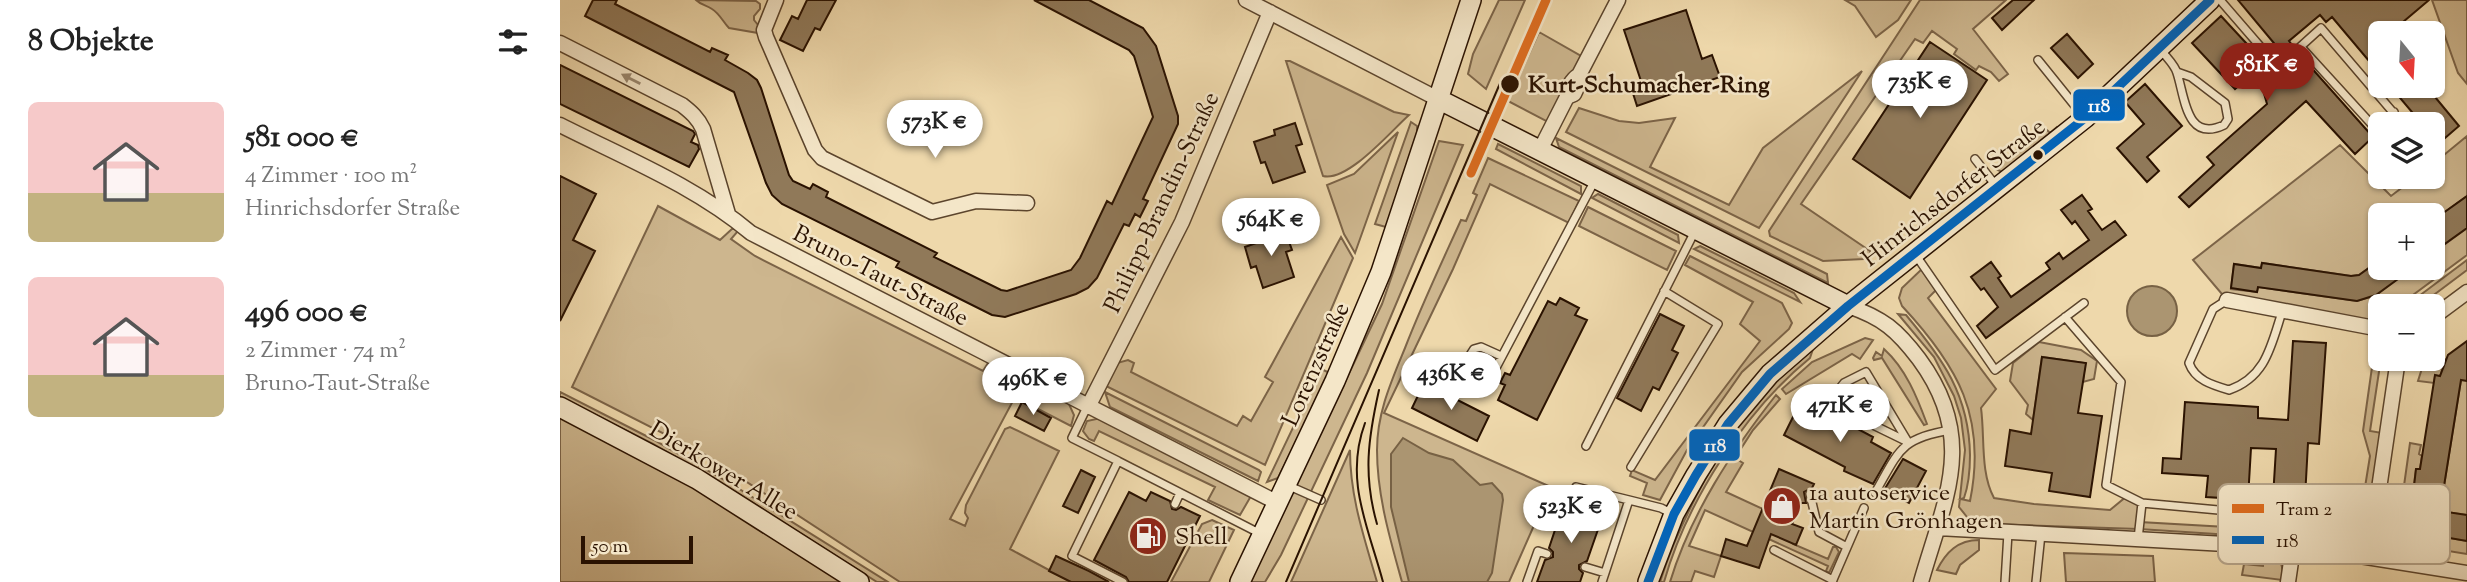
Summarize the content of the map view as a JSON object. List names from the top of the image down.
{
  "streets": {
    "street": [
      "Hinrichsdorfer Straße",
      "Philipp-Brandin-Straße",
      "Bruno-Taut-Straße",
      "Lorenzstraße",
      "Dierkower Allee"
    ]
  },
  "crossings": [
    ["Philipp-Brandin-Straße", "Bruno-Taut-Straße"],
    ["Bruno-Taut-Straße", "Lorenzstraße"]
  ],
  "places": {
    "other": ["Kurt-Schumacher-Ring"],
    "shop": ["1a autoservice Martin Grönhagen"],
    "fuel station": ["Shell"]
  },
  "lines": ["tram line 2", "transit line 118"],
  "legend": ["Tram 2", "118"],
  "scale_bar": "50 m",
  "north": "bottom",
  "page": {
    "heading": "8 Objekte",
    "map_buttons": ["+", "−"],
    "price": [
      "581K €",
      "735K €",
      "573K €",
      "564K €",
      "436K €",
      "496K €",
      "471K €",
      "523K €"
    ],
    "list": [
      {
        "name": "581 000 €",
        "note": "4 Zimmer · 100 m² · Hinrichsdorfer Straße"
      },
      {
        "name": "496 000 €",
        "note": "2 Zimmer · 74 m² · Bruno-Taut-Straße"
      }
    ],
    "scale": "50 m"
  }
}
